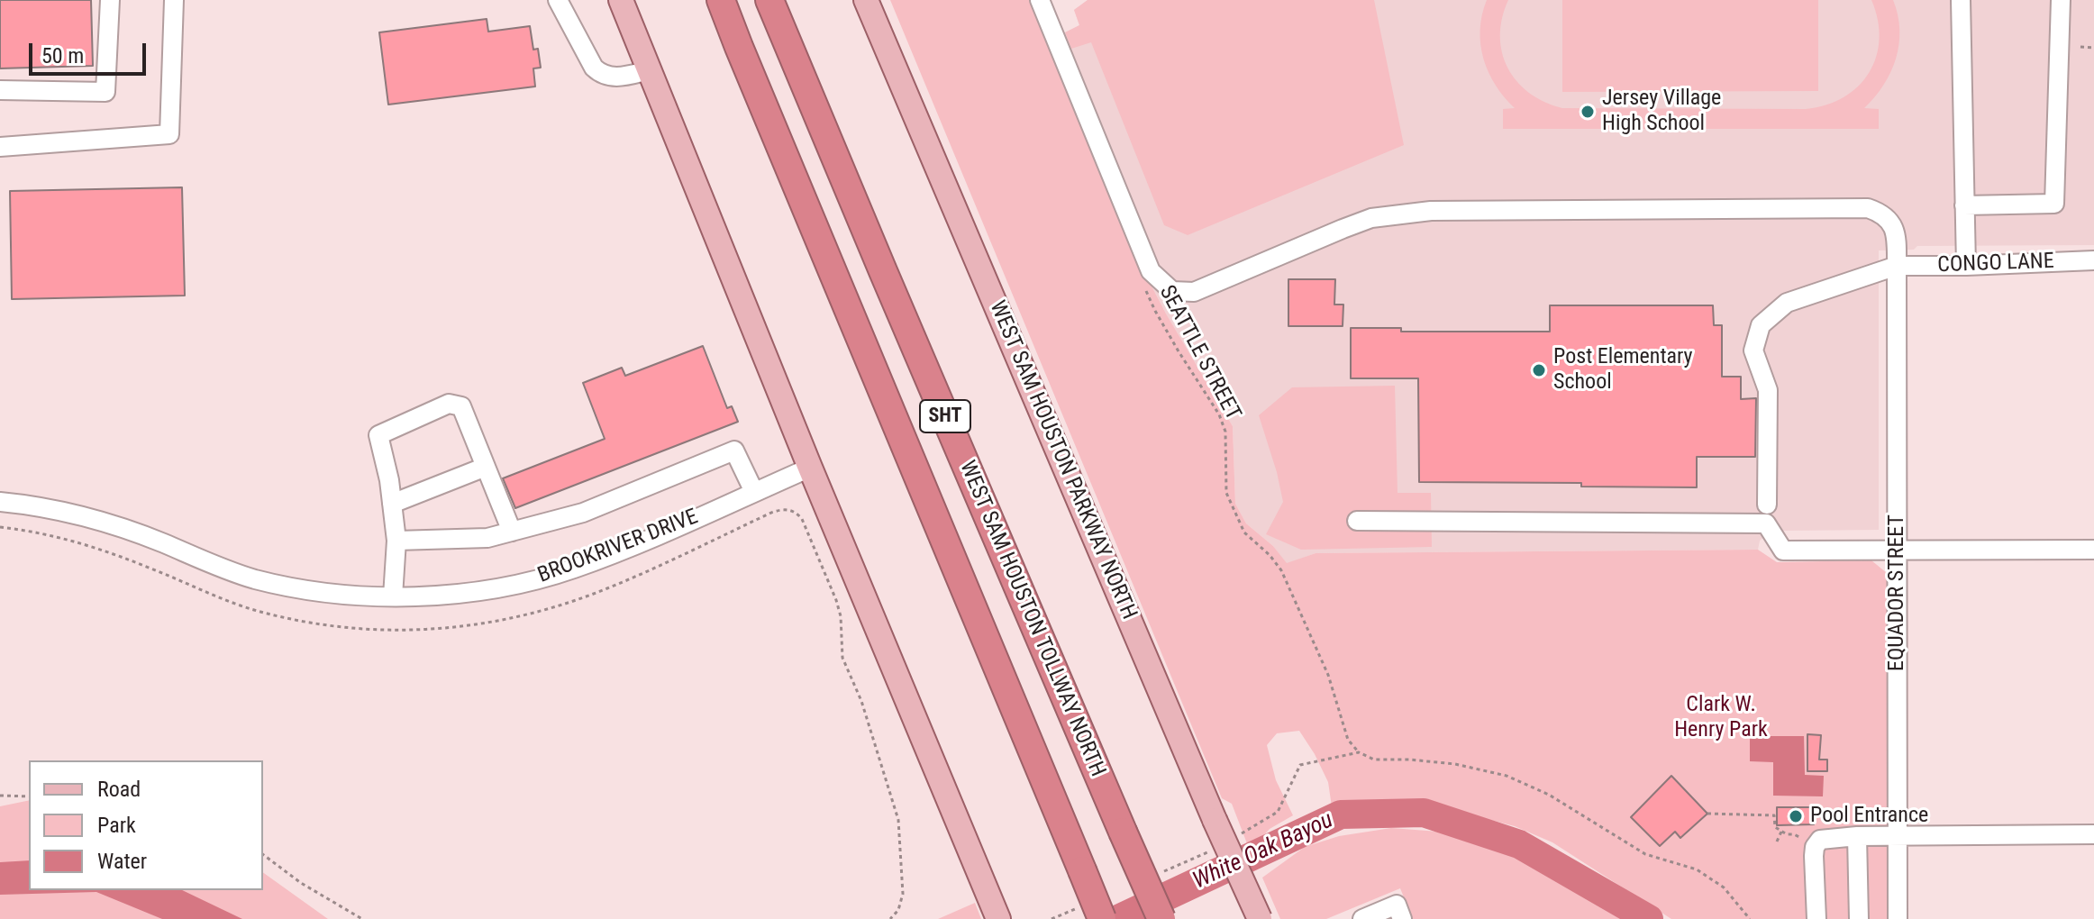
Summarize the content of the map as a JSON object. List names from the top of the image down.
{
  "streets": {
    "highway": ["SHT", "WEST SAM HOUSTON TOLLWAY NORTH"],
    "main road": ["WEST SAM HOUSTON PARKWAY NORTH"],
    "street": ["CONGO LANE", "BROOKRIVER DRIVE", "EQUADOR STREET"],
    "path": ["SEATTLE STREET"]
  },
  "crossings": [
    ["CONGO LANE", "EQUADOR STREET"]
  ],
  "water": ["White Oak Bayou"],
  "parks": ["Clark W. Henry Park"],
  "places": ["Jersey Village High School", "Post Elementary School", "Pool Entrance"],
  "legend": ["Road", "Park", "Water"],
  "scale_bar": "50 m"
}
